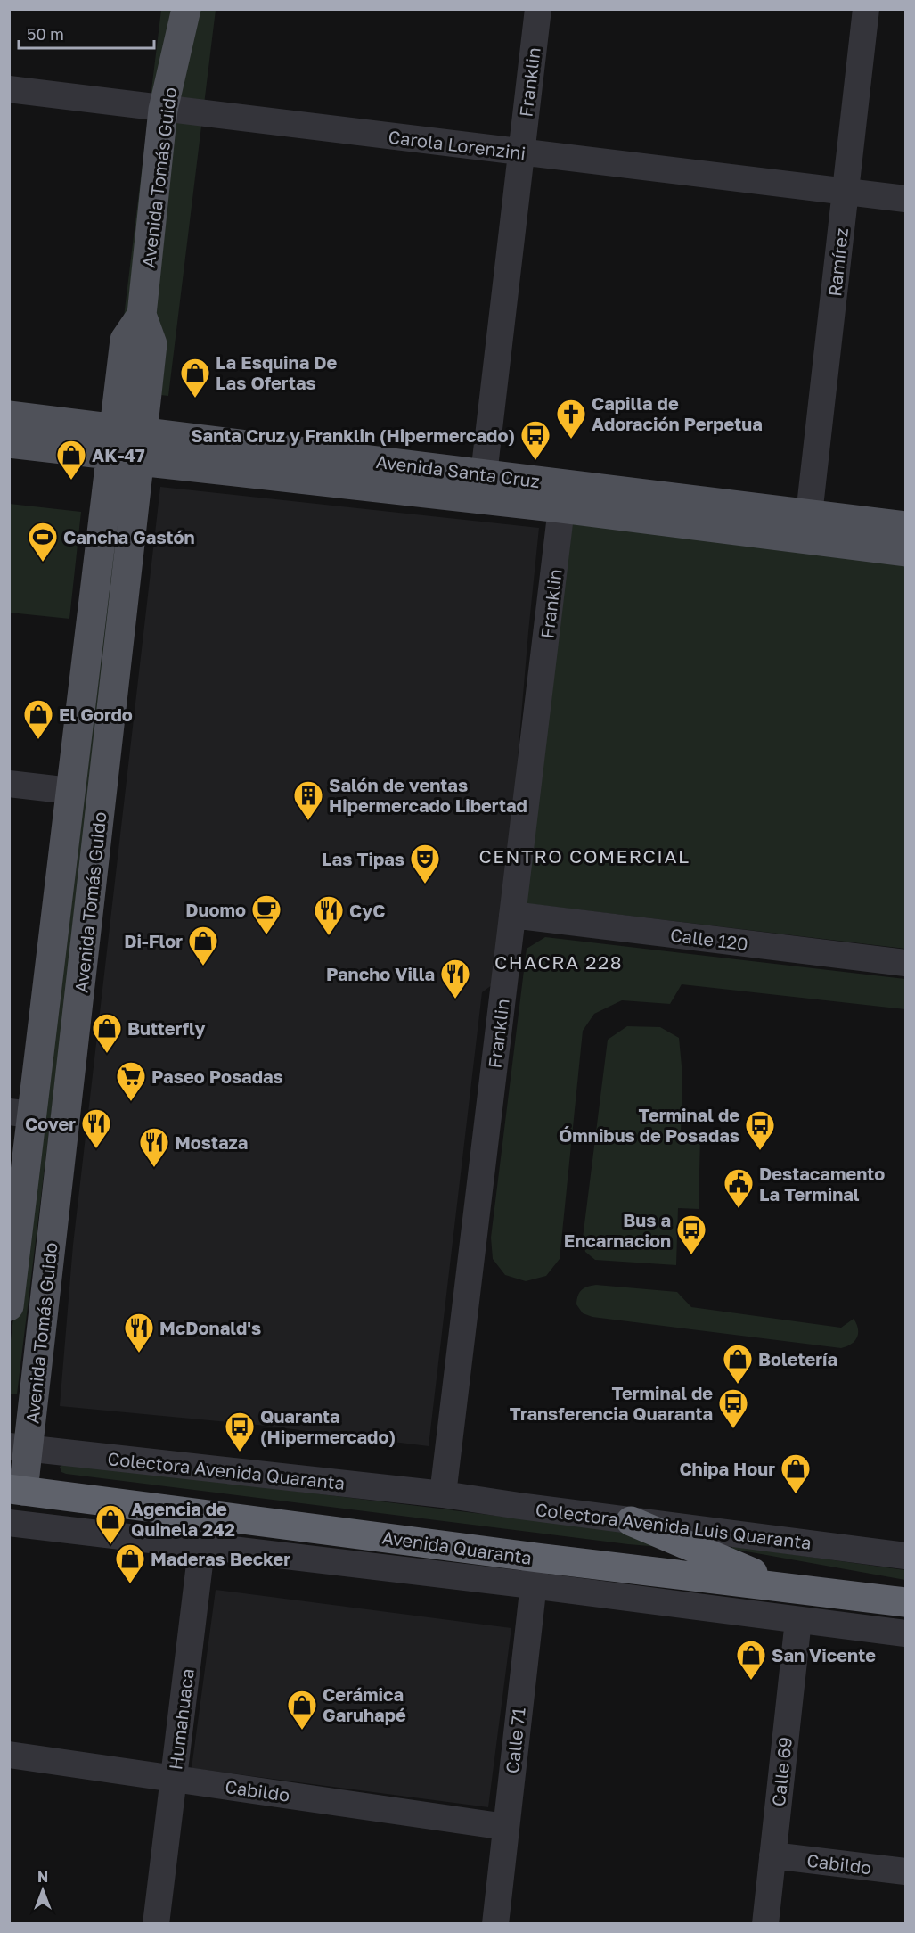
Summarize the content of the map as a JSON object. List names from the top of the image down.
{
  "streets": {
    "highway": ["Avenida Quaranta"],
    "main road": ["Avenida Tomás Guido", "Avenida Santa Cruz"],
    "street": [
      "Franklin",
      "Carola Lorenzini",
      "Ramírez",
      "Calle 120",
      "Colectora Avenida Quaranta",
      "Colectora Avenida Luis Quaranta",
      "Humahuaca",
      "Calle 71",
      "Calle 69",
      "Cabildo"
    ]
  },
  "crossings": [
    ["Franklin", "Carola Lorenzini"],
    ["Franklin", "Avenida Santa Cruz"],
    ["Franklin", "Calle 120"],
    ["Franklin", "Colectora Avenida Quaranta"],
    ["Franklin", "Colectora Avenida Luis Quaranta"],
    ["Carola Lorenzini", "Avenida Tomás Guido"],
    ["Carola Lorenzini", "Ramírez"],
    ["Avenida Tomás Guido", "Avenida Santa Cruz"],
    ["Avenida Tomás Guido", "Colectora Avenida Quaranta"],
    ["Avenida Tomás Guido", "Avenida Quaranta"],
    ["Ramírez", "Avenida Santa Cruz"],
    ["Colectora Avenida Quaranta", "Colectora Avenida Luis Quaranta"],
    ["Avenida Quaranta", "Humahuaca"],
    ["Avenida Quaranta", "Calle 71"],
    ["Humahuaca", "Cabildo"],
    ["Calle 71", "Cabildo"],
    ["Calle 69", "Cabildo"]
  ],
  "districts": ["CENTRO COMERCIAL", "CHACRA 228"],
  "places": {
    "shop": [
      "La Esquina De Las Ofertas",
      "AK-47",
      "El Gordo",
      "Di-Flor",
      "Butterfly",
      "Boletería",
      "Chipa Hour",
      "Agencia de Quinela 242",
      "Maderas Becker",
      "San Vicente",
      "Cerámica Garuhapé"
    ],
    "church": ["Capilla de Adoración Perpetua"],
    "bus stop": [
      "Santa Cruz y Franklin (Hipermercado)",
      "Terminal de Ómnibus de Posadas",
      "Bus a Encarnacion",
      "Terminal de Transferencia Quaranta",
      "Quaranta (Hipermercado)"
    ],
    "sports": ["Cancha Gastón"],
    "building": ["Salón de ventas Hipermercado Libertad"],
    "theatre": ["Las Tipas"],
    "cafe": ["Duomo"],
    "restaurant": [
      "CyC",
      "Pancho Villa",
      "Cover",
      "Mostaza",
      "McDonald's"
    ],
    "supermarket": ["Paseo Posadas"],
    "public building": ["Destacamento La Terminal"]
  },
  "scale_bar": "50 m",
  "north": "top"
}
